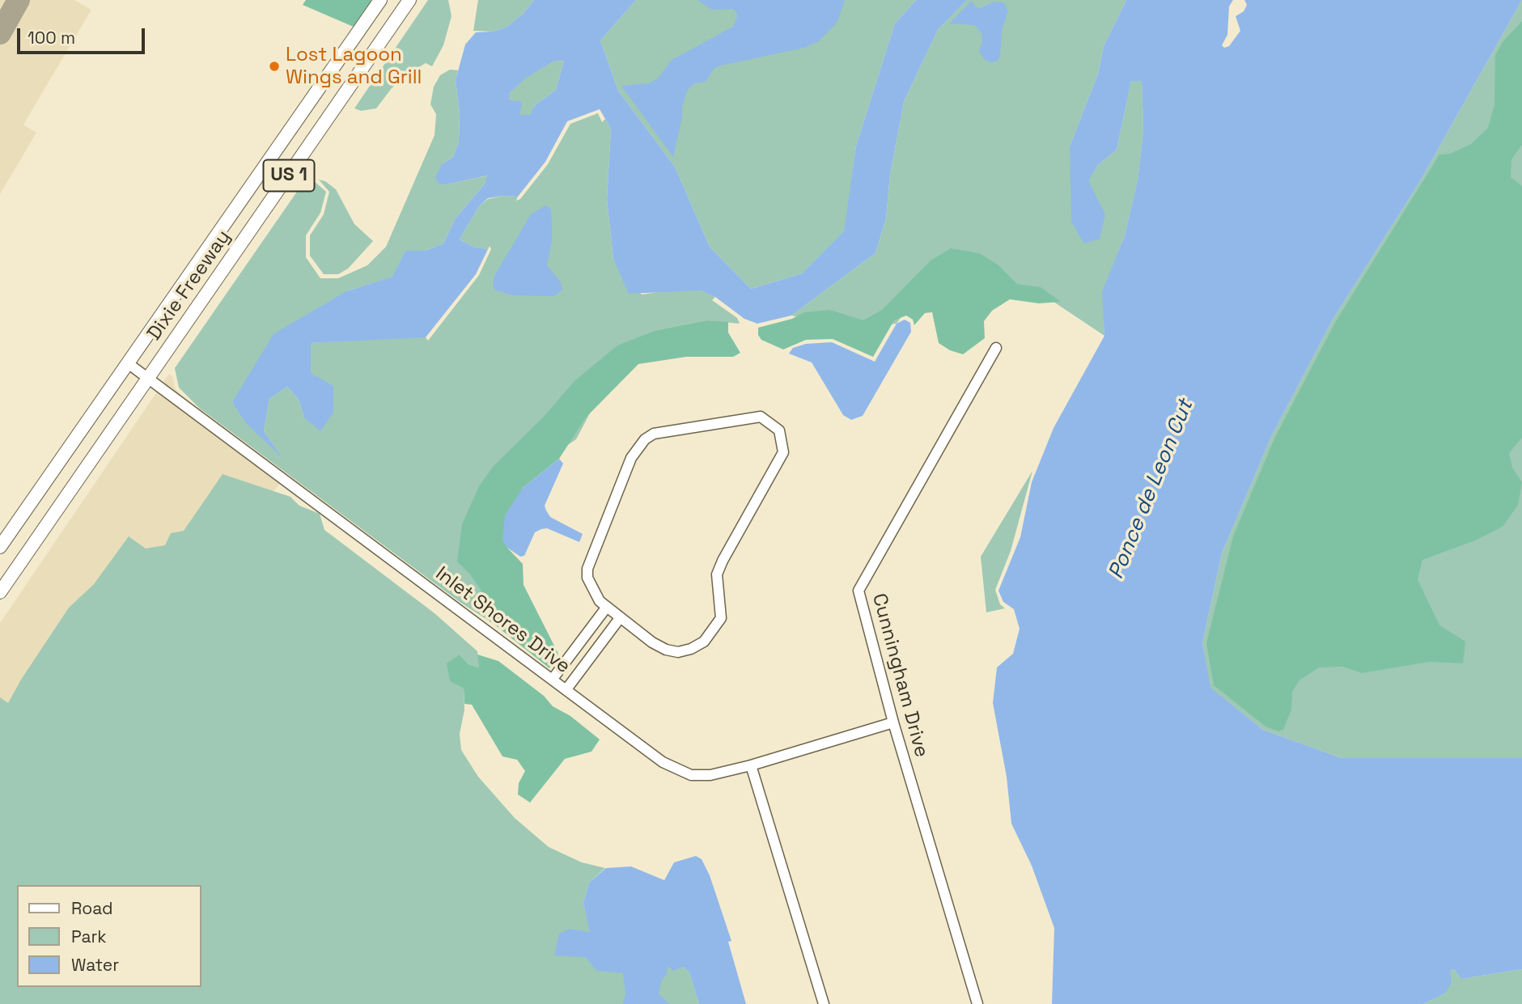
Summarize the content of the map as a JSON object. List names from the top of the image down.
{
  "streets": {
    "main road": ["US 1", "Dixie Freeway"],
    "street": ["Inlet Shores Drive", "Cunningham Drive"]
  },
  "crossings": [
    ["Dixie Freeway", "Inlet Shores Drive"],
    ["Inlet Shores Drive", "Cunningham Drive"]
  ],
  "water": ["Ponce de Leon Cut"],
  "places": ["Lost Lagoon Wings and Grill"],
  "legend": ["Road", "Park", "Water"],
  "scale_bar": "100 m"
}
